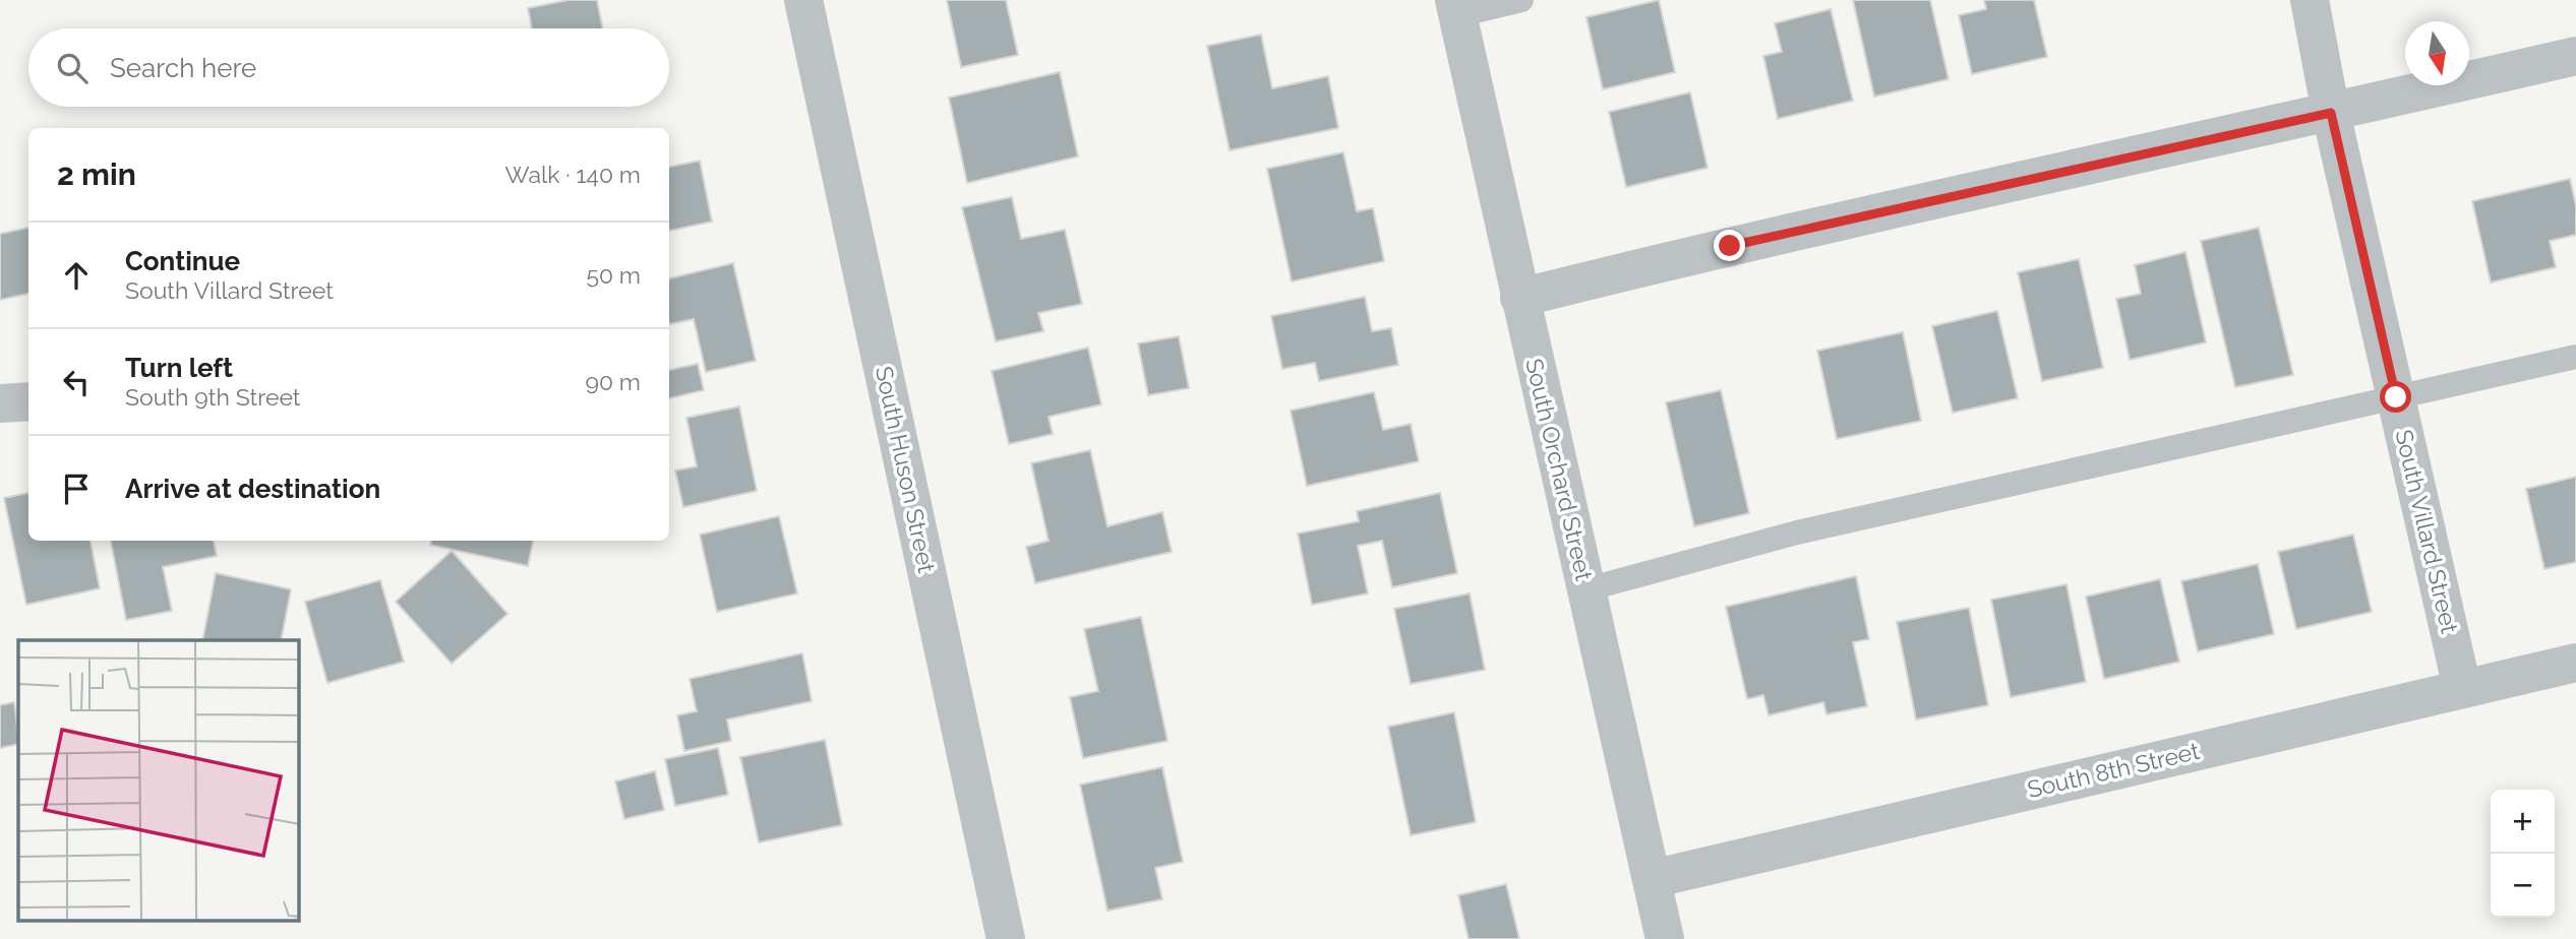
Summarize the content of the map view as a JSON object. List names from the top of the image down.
{
  "streets": {
    "street": [
      "South Huson Street",
      "South Orchard Street",
      "South Villard Street",
      "South 8th Street"
    ]
  },
  "crossings": [
    ["South Orchard Street", "South 8th Street"],
    ["South Villard Street", "South 8th Street"]
  ],
  "north": "bottom",
  "page": {
    "search": "Search here",
    "heading": ["2 min", "Walk · 140 m"],
    "list": [
      ["Continue", "South Villard Street", "50 m"],
      ["Turn left", "South 9th Street", "90 m"],
      "Arrive at destination"
    ],
    "map_buttons": ["+", "−"]
  }
}
